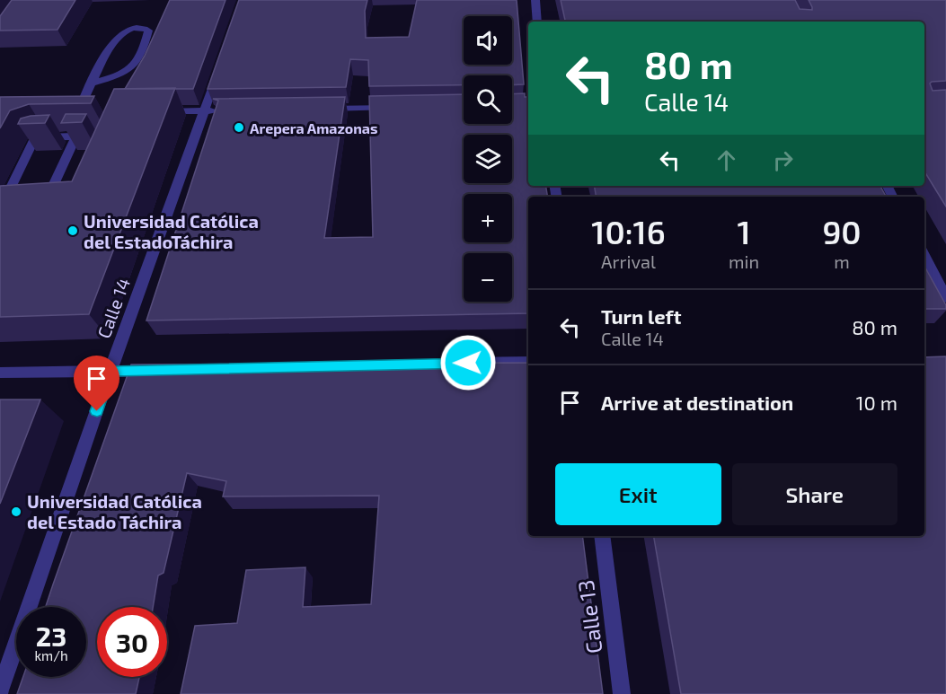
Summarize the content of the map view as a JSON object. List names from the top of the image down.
{
  "streets": {
    "street": ["Calle 14", "Calle 13"]
  },
  "places": ["Arepera Amazonas", "Universidad Católica del EstadoTáchira", "Universidad Católica del Estado Táchira"],
  "page": {
    "map_buttons": ["+", "−"],
    "turn": ["80 m", "Calle 14"],
    "eta": [
      "10:16",
      "Arrival",
      "1",
      "min",
      "90",
      "m"
    ],
    "list": [
      {
        "name": "Turn left",
        "note": "Calle 14",
        "value": "80 m"
      },
      {
        "name": "Arrive at destination",
        "value": "10 m"
      }
    ],
    "buttons": ["Exit", "Share"],
    "speed": "23 km/h",
    "limit": "30"
  }
}
